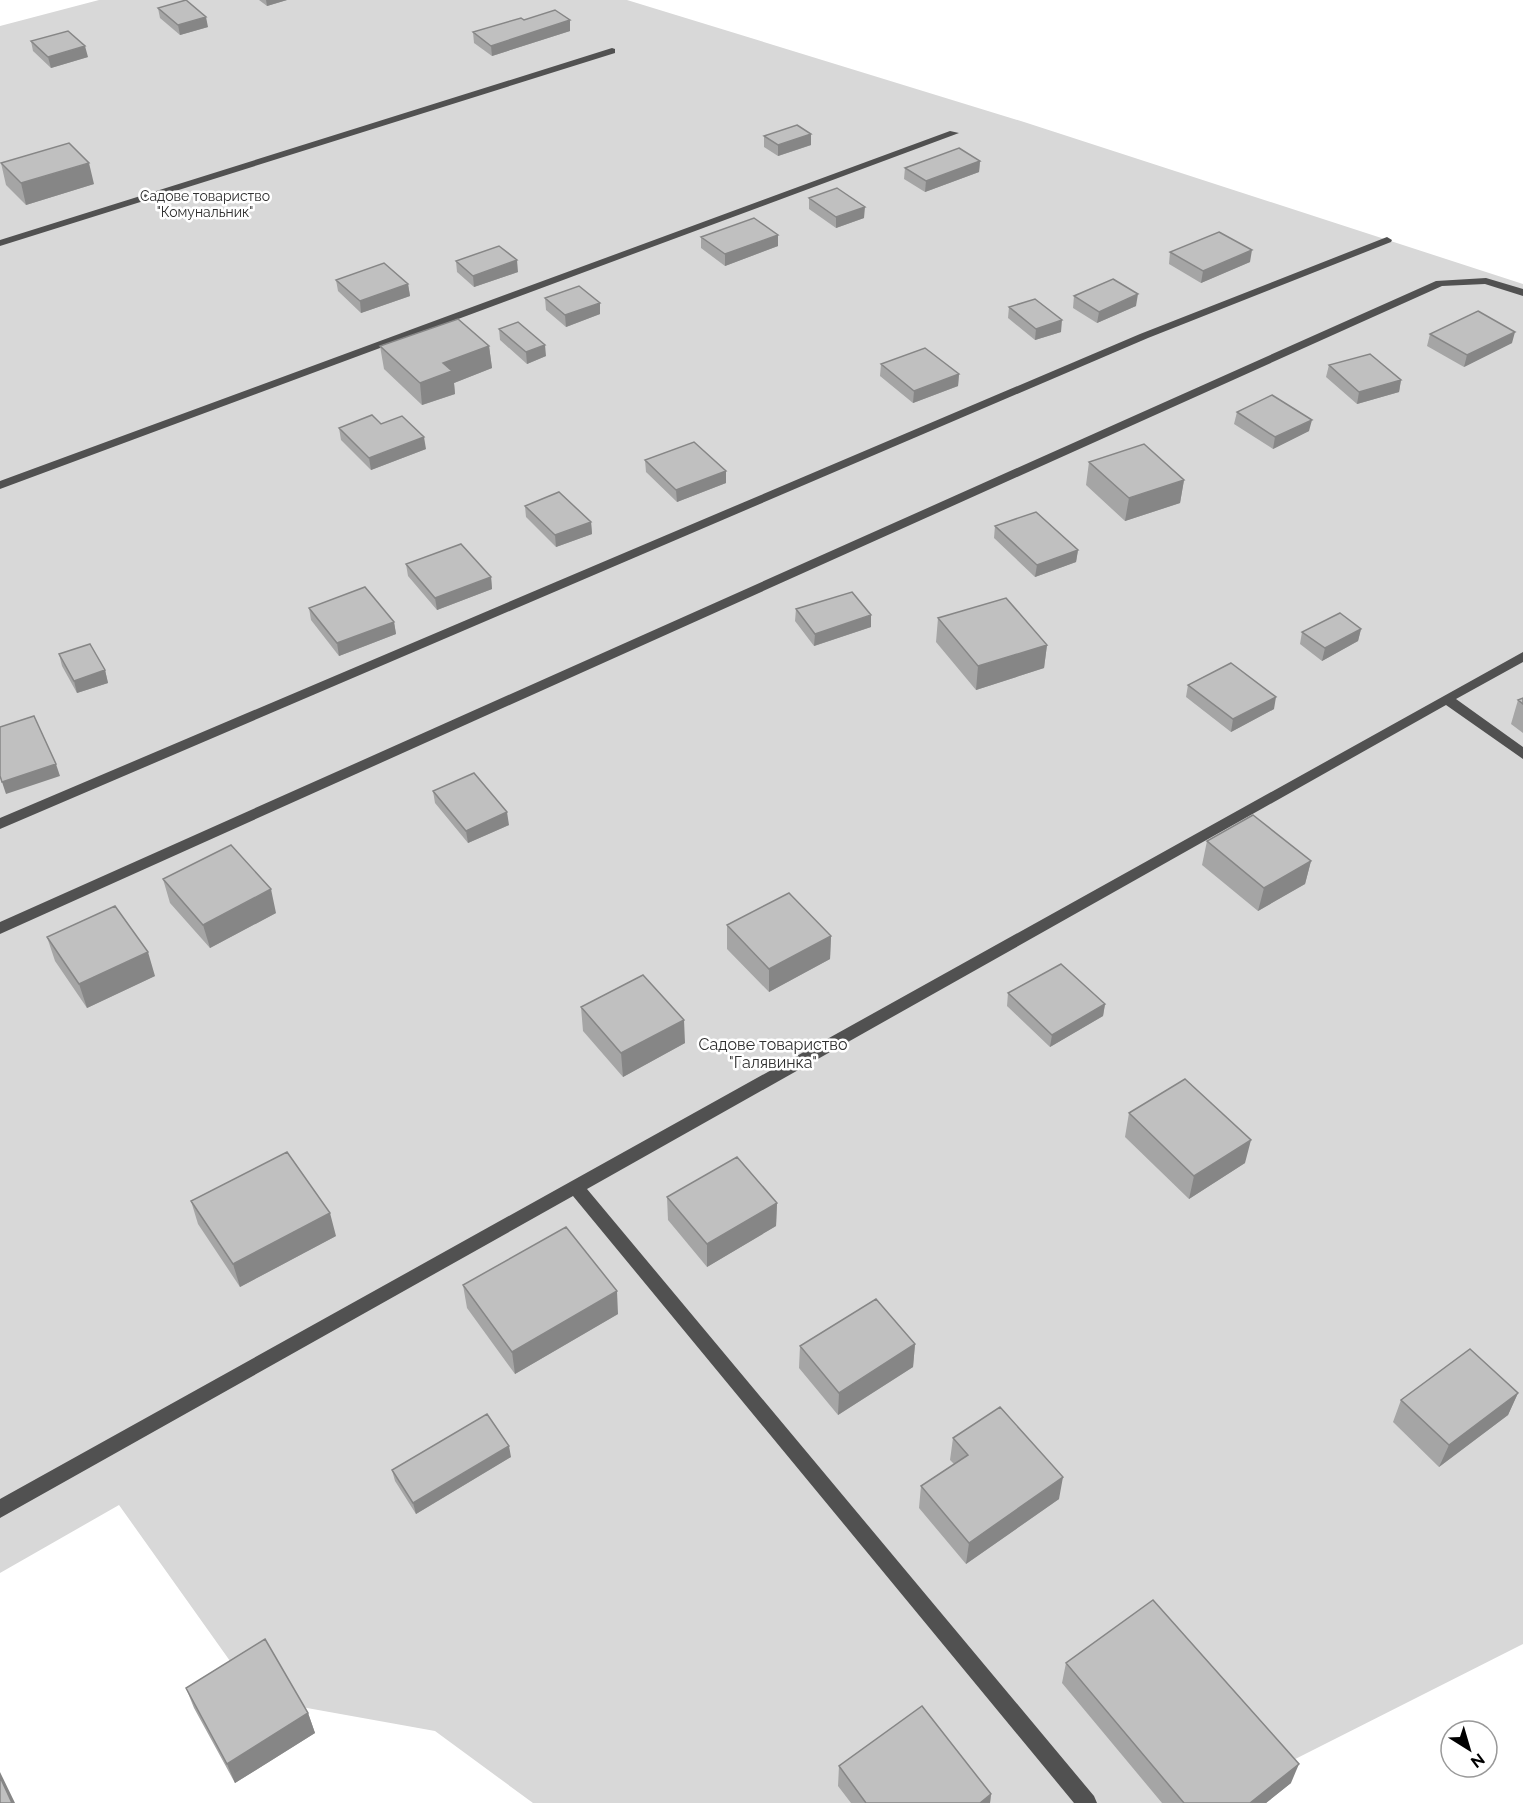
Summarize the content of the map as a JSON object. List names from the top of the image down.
{
  "parks": ["Садове товариство \"Комунальник\"", "Садове товариство \"Галявинка\""],
  "north": "bottom right"
}
